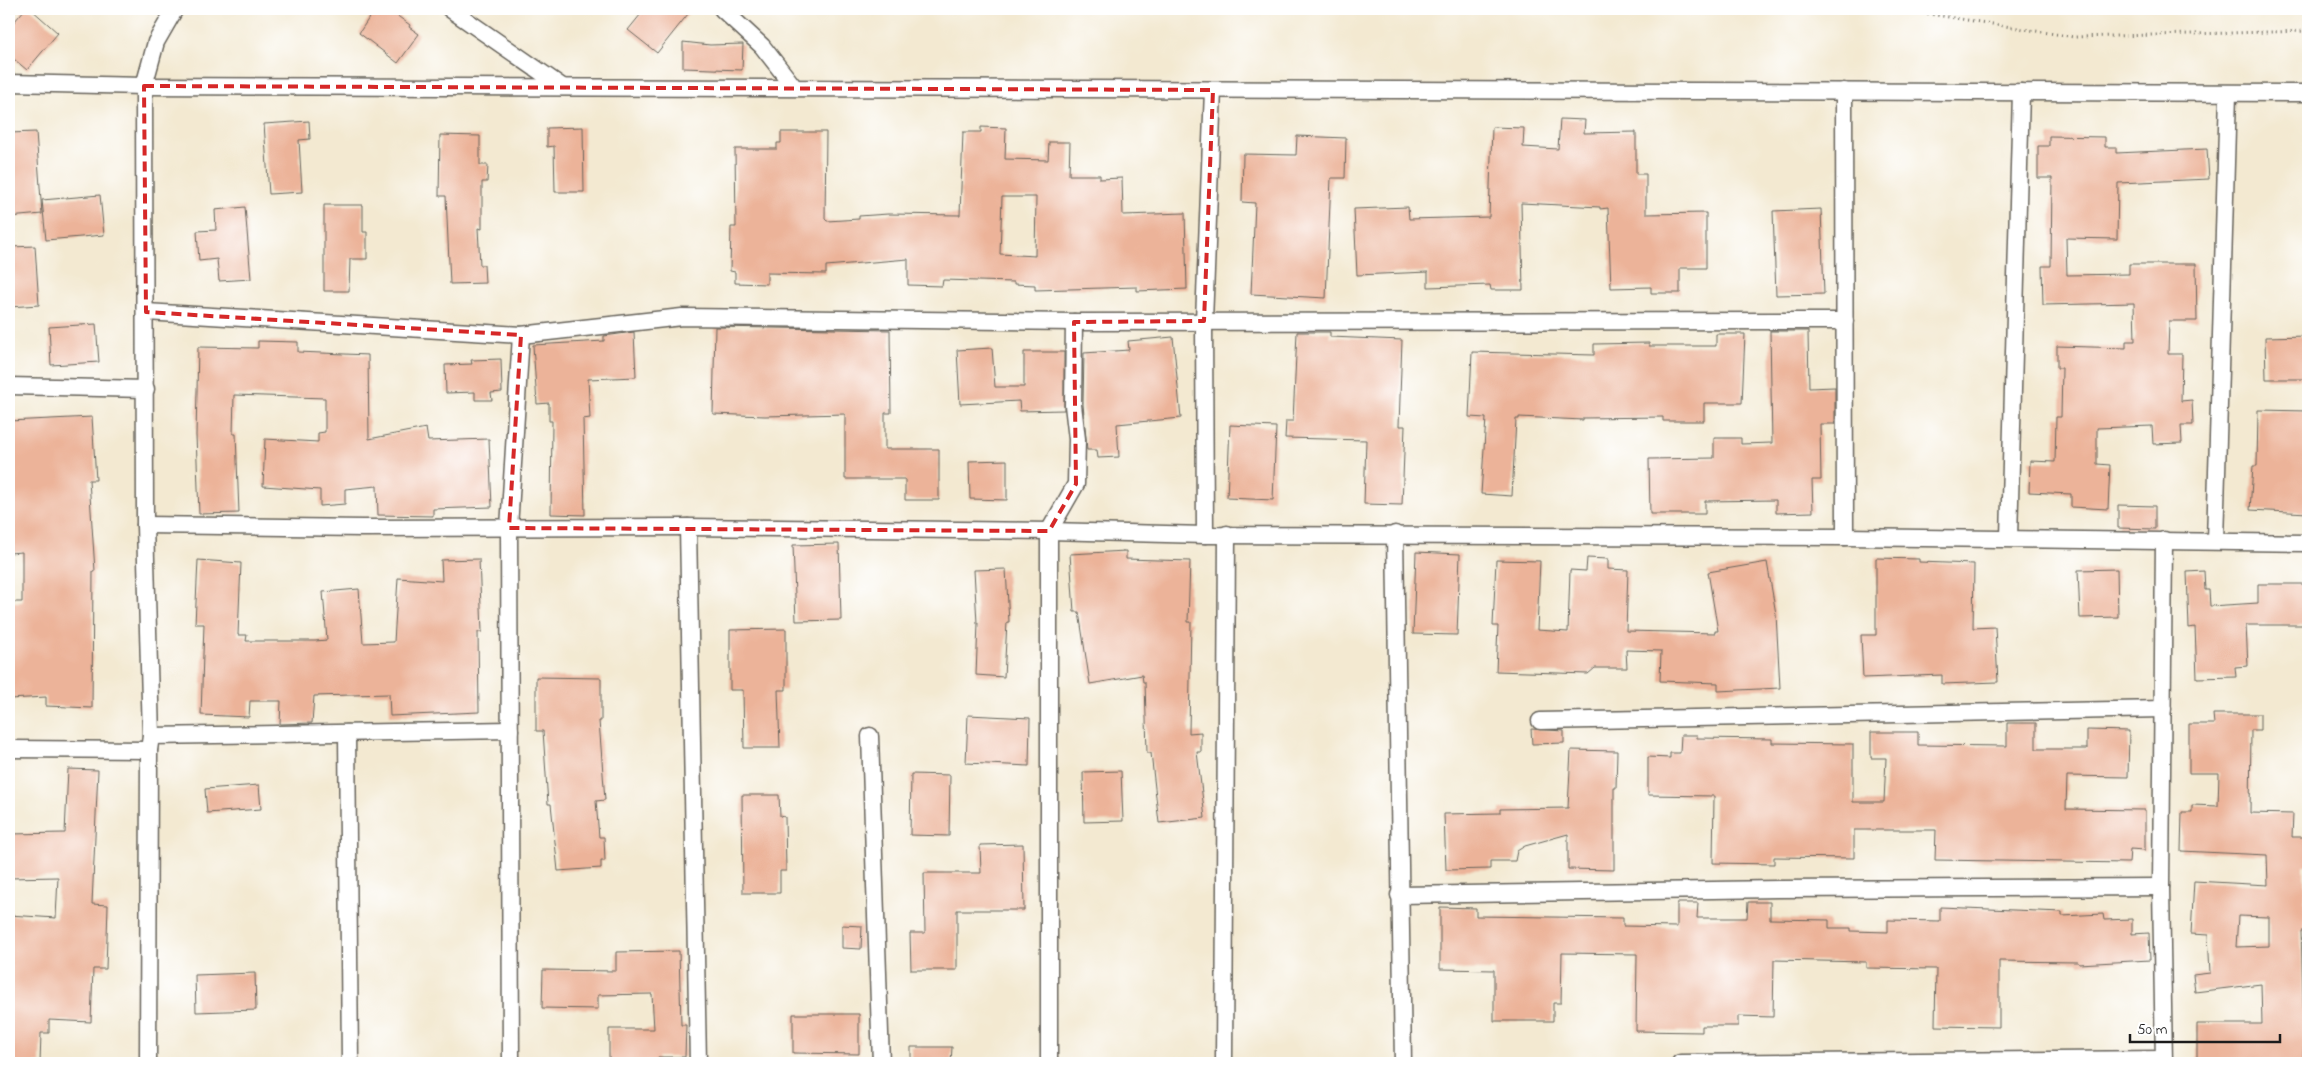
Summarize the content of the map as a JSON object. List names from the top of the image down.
{
  "scale_bar": "50 m"
}
